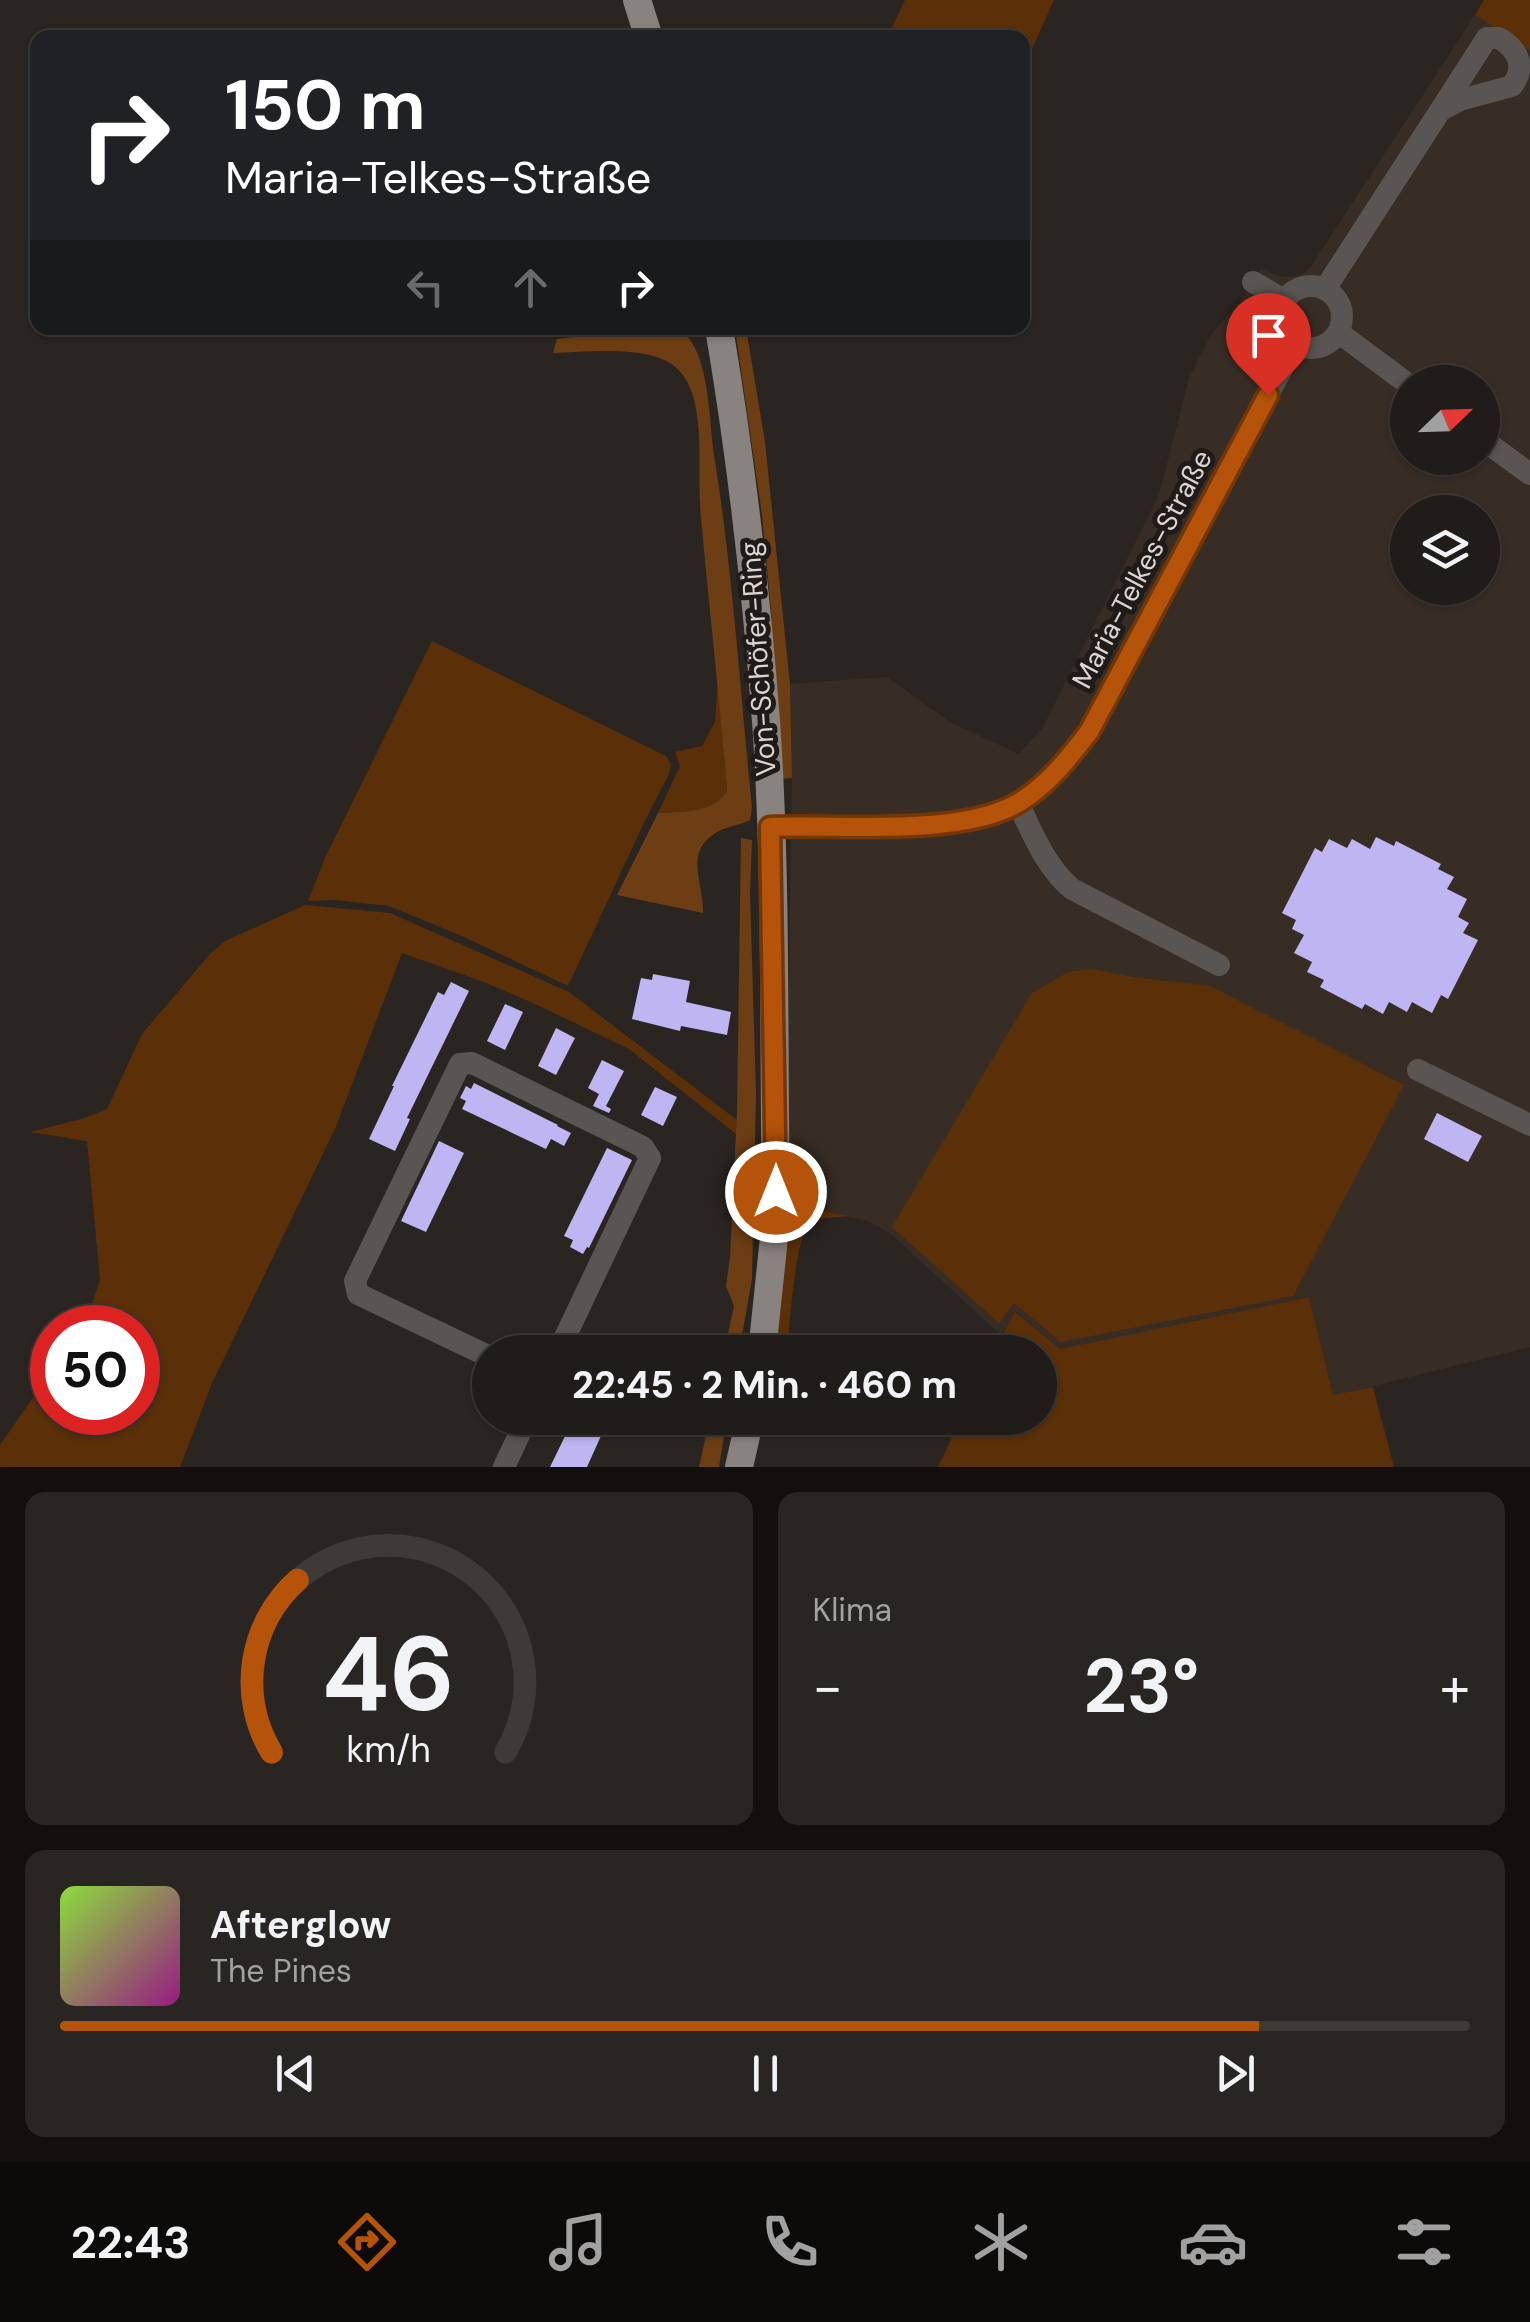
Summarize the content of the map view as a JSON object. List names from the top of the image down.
{
  "streets": {
    "main road": ["Von-Schöfer-Ring"],
    "street": ["Maria-Telkes-Straße"]
  },
  "crossings": [
    ["Maria-Telkes-Straße", "Von-Schöfer-Ring"]
  ],
  "north": "top right",
  "page": {
    "turn": ["150 m", "Maria-Telkes-Straße"],
    "limit": "50",
    "trip": "22:45 · 2 Min. · 460 m",
    "tile": "Klima",
    "heat": ["−", "23°", "+"],
    "song": ["Afterglow", "The Pines"],
    "tabs": "22:43",
    "gauge": ["46", "km/h"]
  }
}
